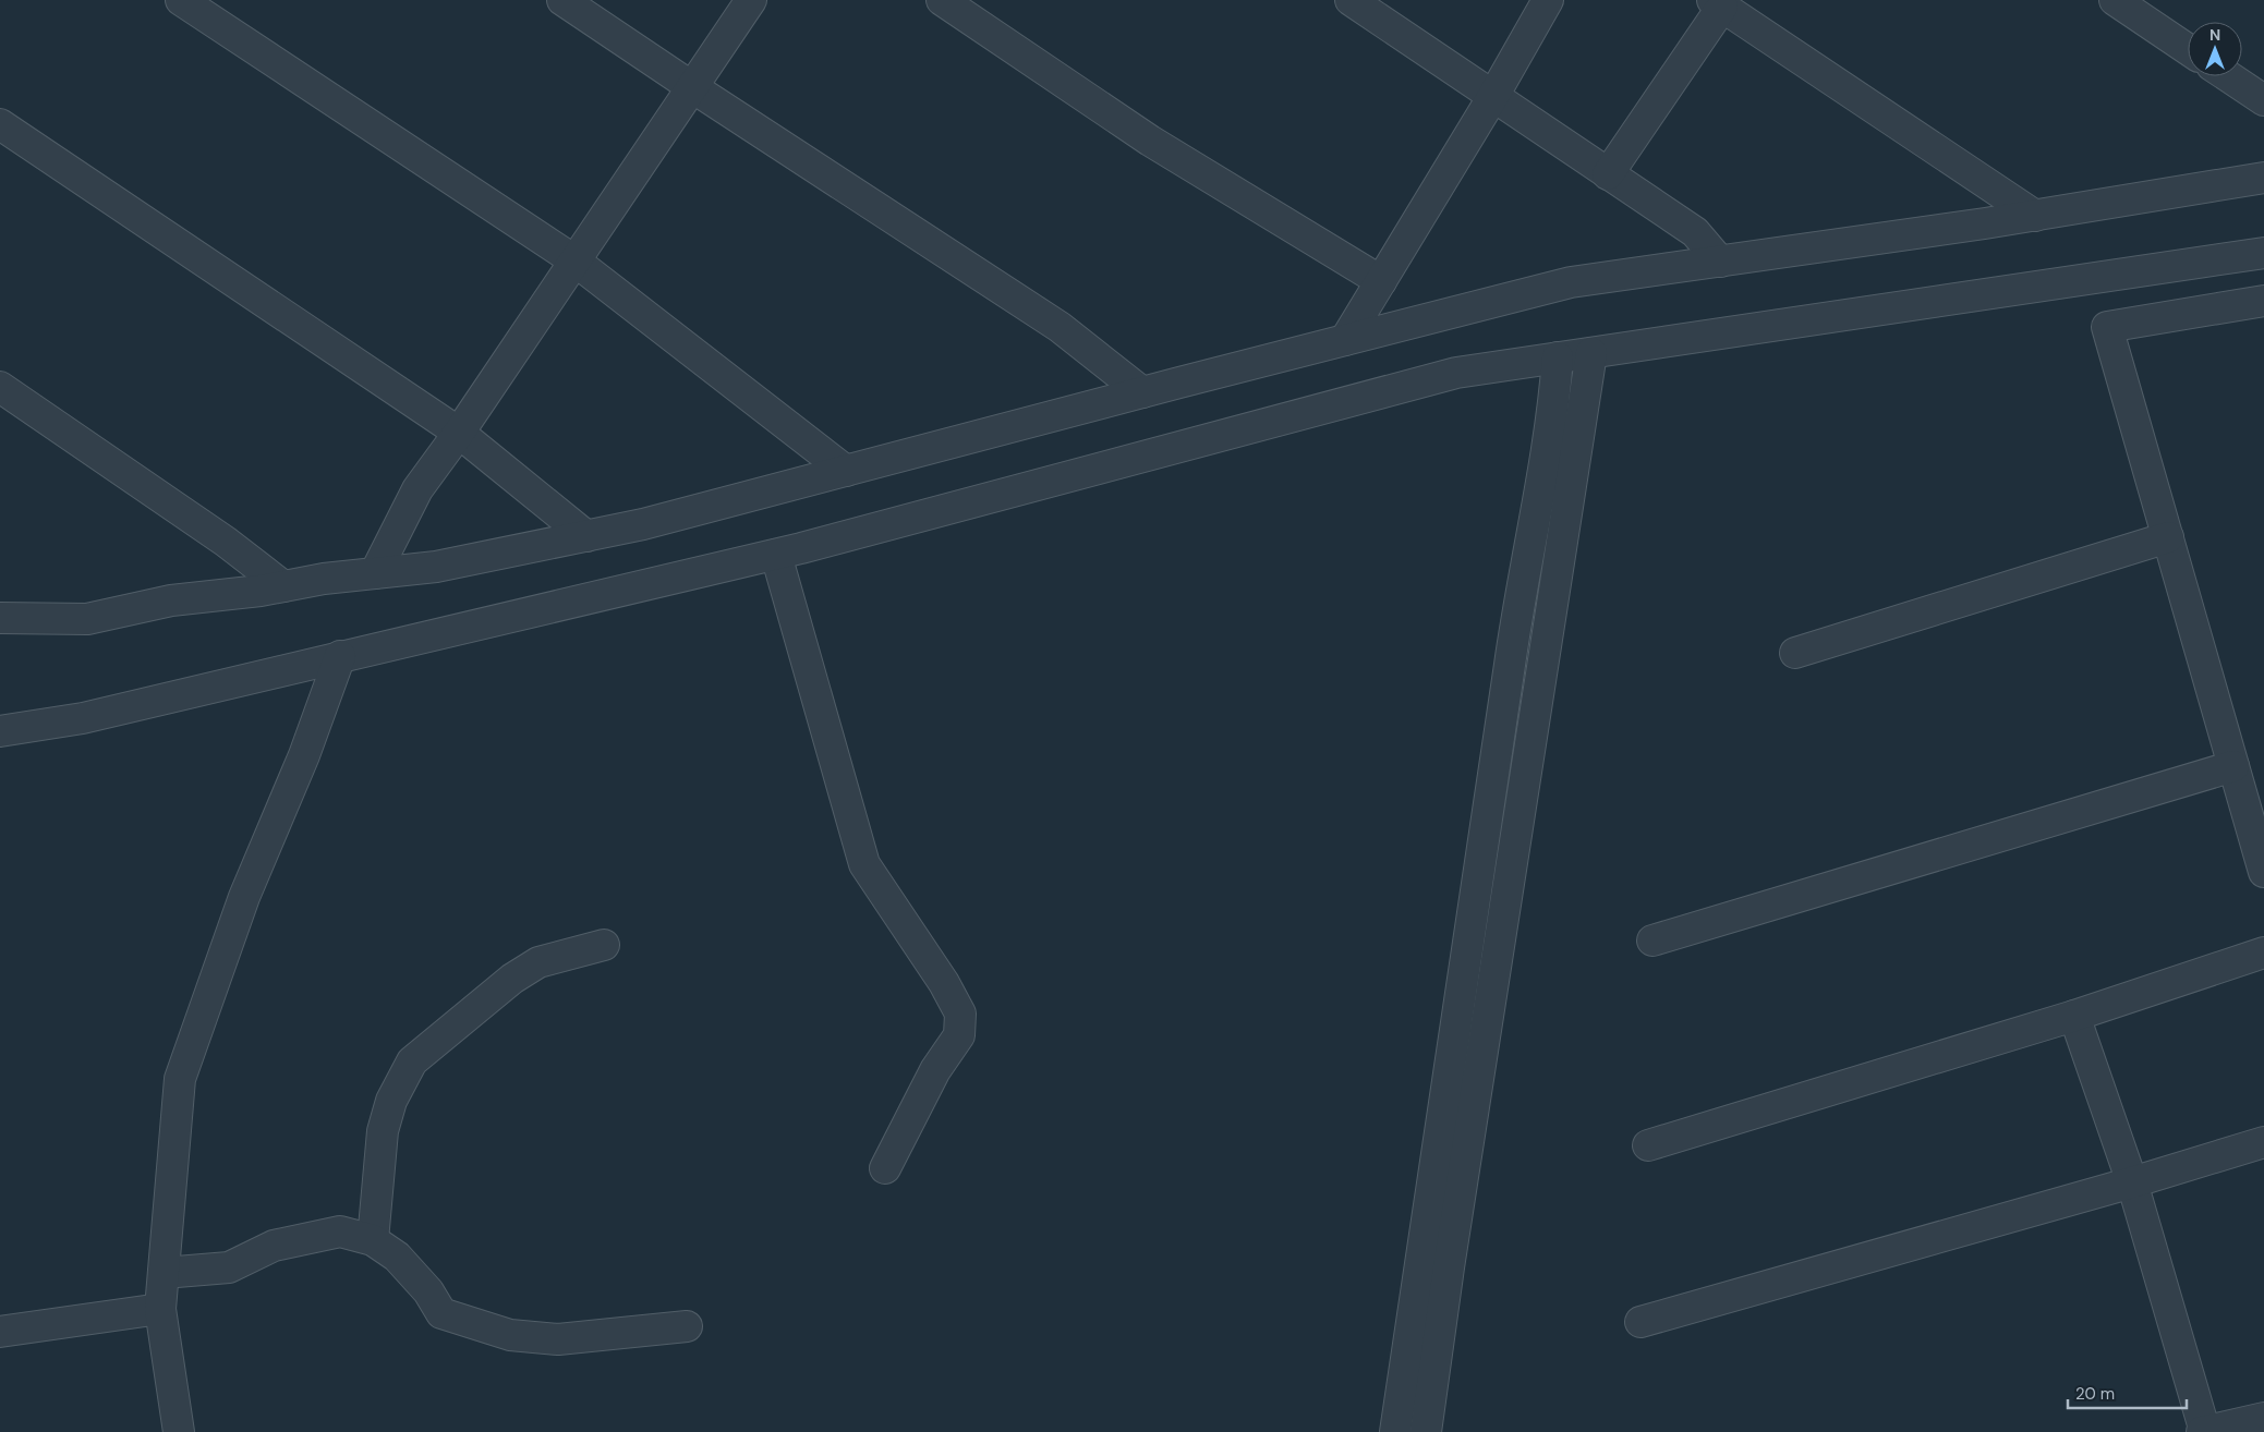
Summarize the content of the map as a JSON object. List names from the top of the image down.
{
  "scale_bar": "20 m",
  "north": "top"
}
